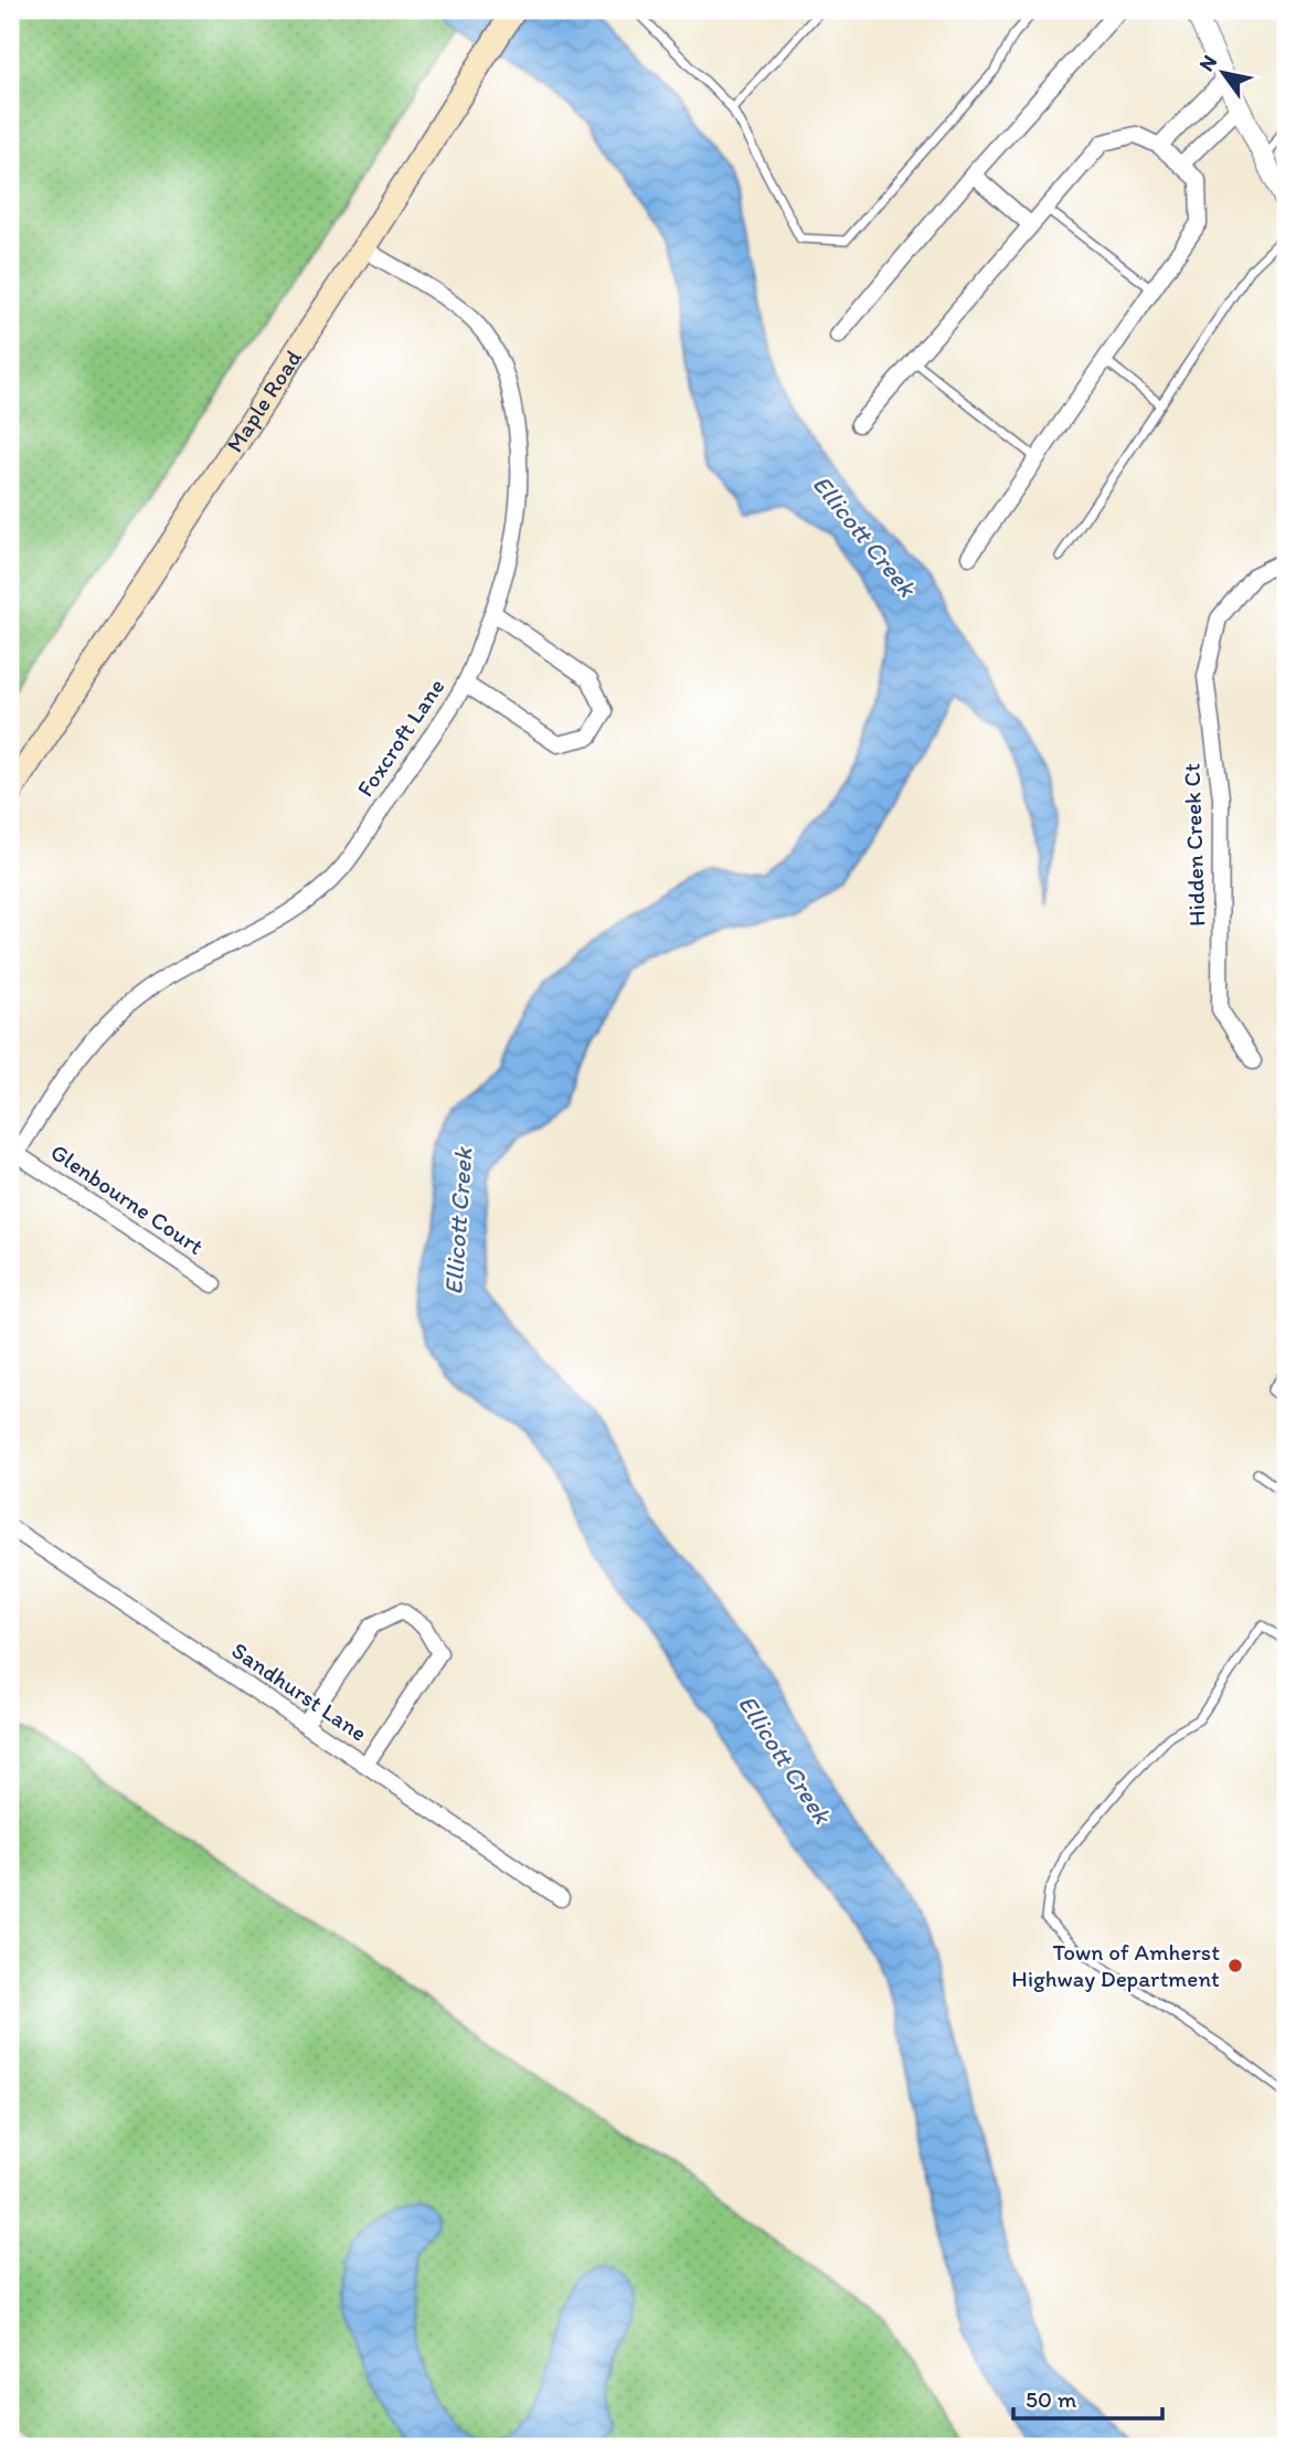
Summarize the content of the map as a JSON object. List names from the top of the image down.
{
  "streets": {
    "main road": ["Maple Road"],
    "street": [
      "Foxcroft Lane",
      "Hidden Creek Ct",
      "Glenbourne Court",
      "Sandhurst Lane"
    ]
  },
  "crossings": [
    ["Maple Road", "Foxcroft Lane"],
    ["Foxcroft Lane", "Glenbourne Court"]
  ],
  "water": ["Ellicott Creek"],
  "places": ["Town of Amherst Highway Department"],
  "scale_bar": "50 m",
  "north": "top left"
}
